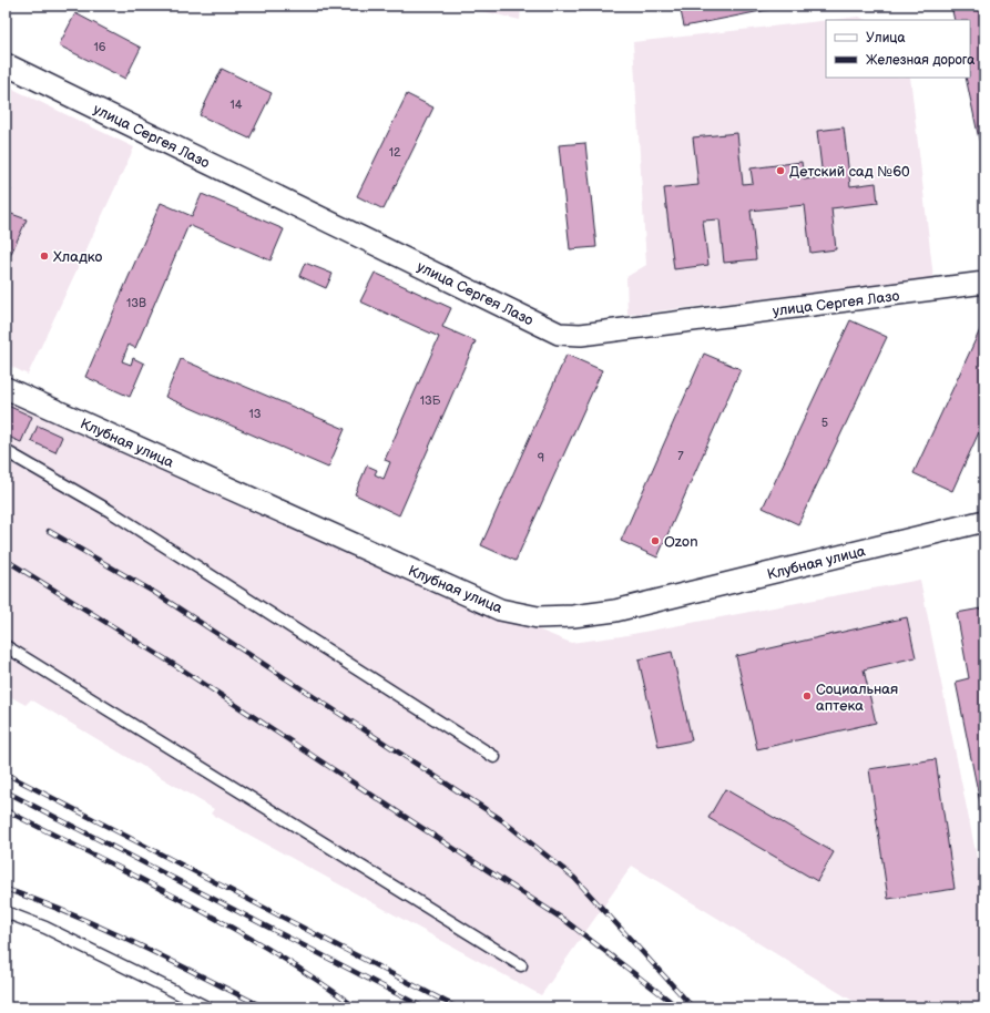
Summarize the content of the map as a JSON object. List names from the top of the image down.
{
  "streets": {
    "street": ["улица Сергея Лазо", "Клубная улица"]
  },
  "places": [
    "Детский сад №60",
    "Хладко",
    "Ozon",
    "Социальная аптека"
  ],
  "house_numbers": [
    "16",
    "14",
    "12",
    "13В",
    "13Б",
    "13",
    "5",
    "7",
    "9"
  ],
  "legend": ["Улица", "Железная дорога"]
}
